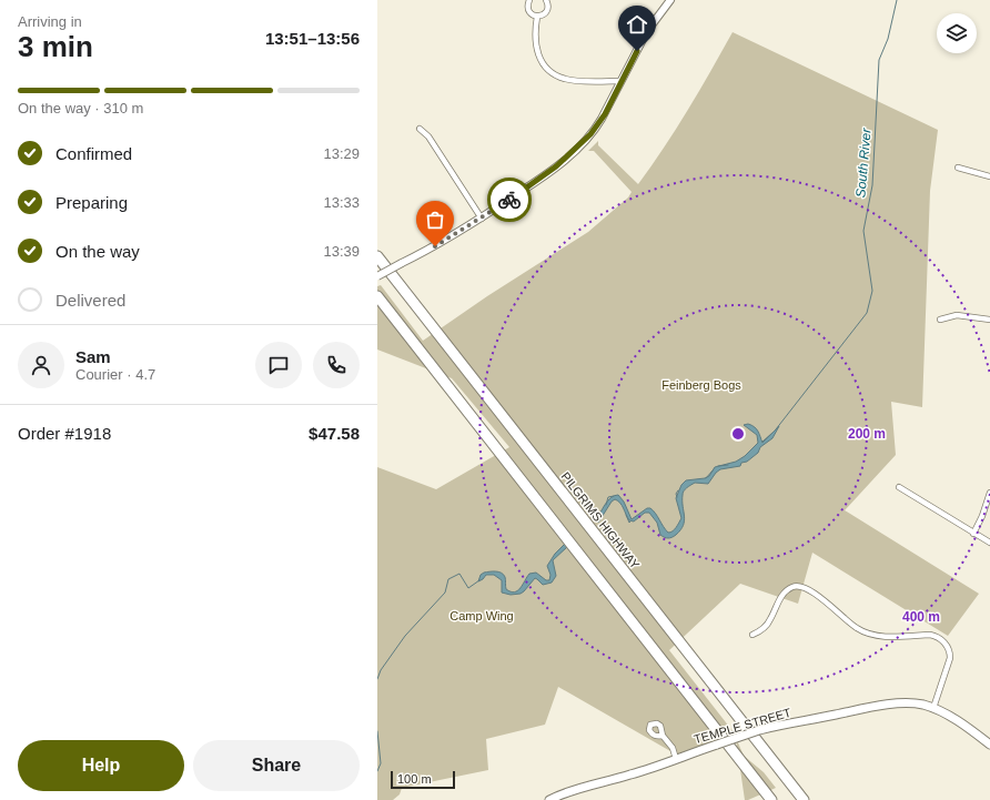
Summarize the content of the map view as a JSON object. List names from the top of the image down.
{
  "streets": {
    "highway": ["PILGRIMS HIGHWAY"],
    "main road": ["TEMPLE STREET"]
  },
  "water": ["South River"],
  "parks": ["Feinberg Bogs", "Camp Wing"],
  "scale_bar": "100 m",
  "page": {
    "heading": ["3 min", "Arriving in", "13:51–13:56"],
    "panel": [
      "Sam",
      "Courier · 4.7",
      "Order #1918",
      "$47.58"
    ],
    "bar": "On the way · 310 m",
    "list": [
      ["Confirmed", "13:29"],
      ["Preparing", "13:33"],
      ["On the way", "13:39"],
      "Delivered"
    ],
    "buttons": ["Help", "Share"],
    "scale": "100 m"
  },
  "rings": ["200 m", "400 m"]
}
